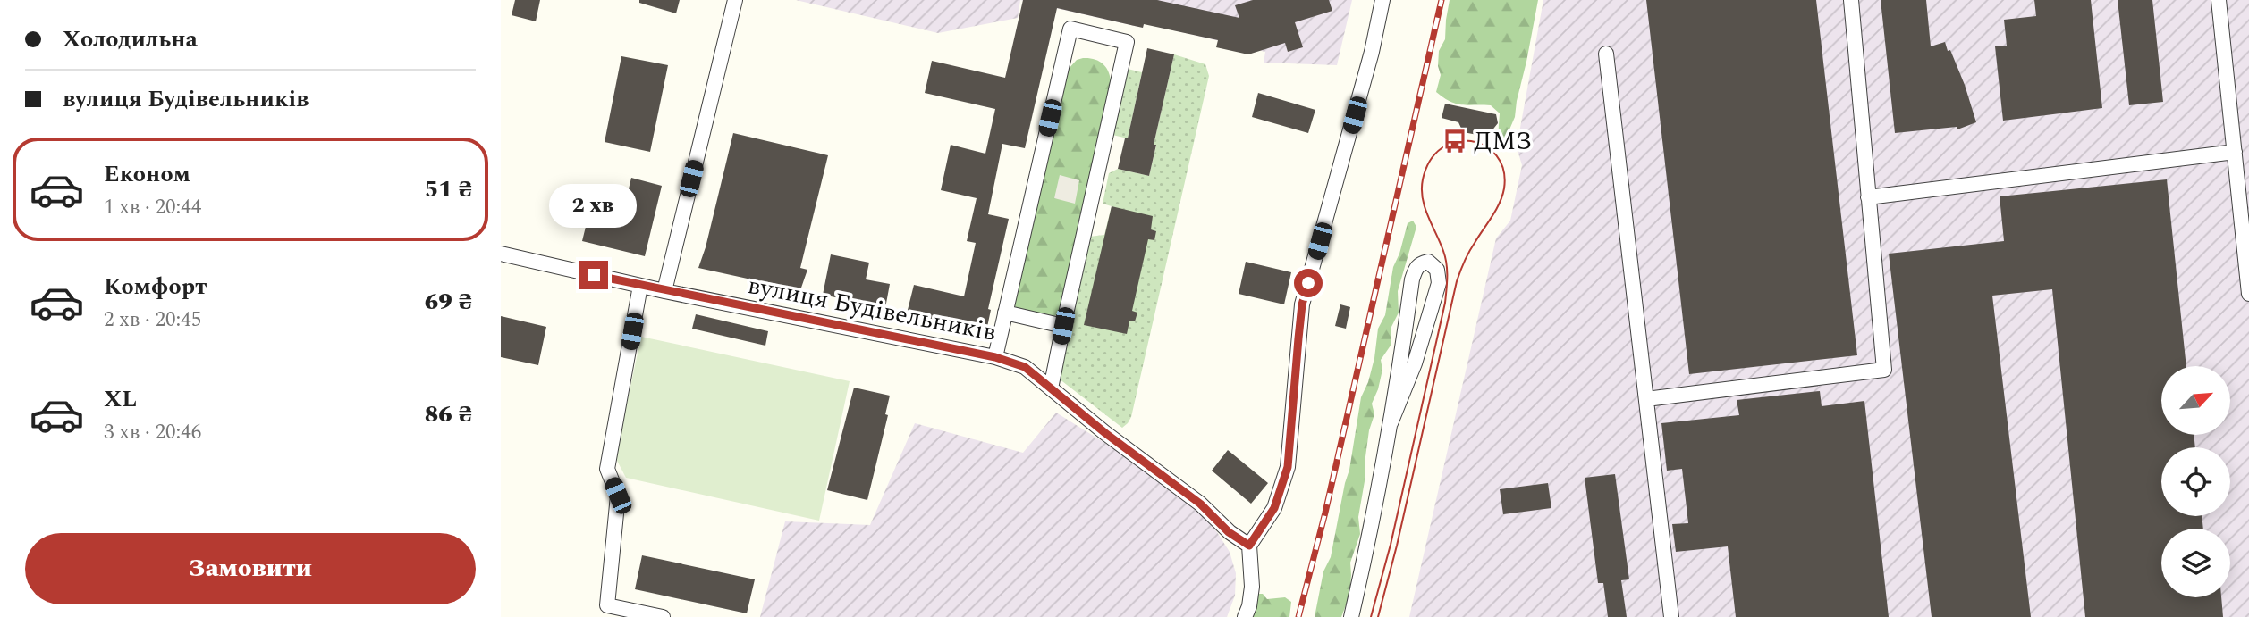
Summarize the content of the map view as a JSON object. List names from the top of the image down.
{
  "streets": {
    "street": ["вулиця Будівельників"]
  },
  "places": {
    "bus stop": ["ДМЗ"]
  },
  "north": "top right",
  "page": {
    "banner": ["Холодильна", "вулиця Будівельників"],
    "list": [
      {
        "name": "Економ",
        "note": "1 хв · 20:44",
        "value": "51 ₴"
      },
      {
        "name": "Комфорт",
        "note": "2 хв · 20:45",
        "value": "69 ₴"
      },
      {
        "name": "XL",
        "note": "3 хв · 20:46",
        "value": "86 ₴"
      }
    ],
    "bubble": "2 хв",
    "buttons": "Замовити"
  }
}
